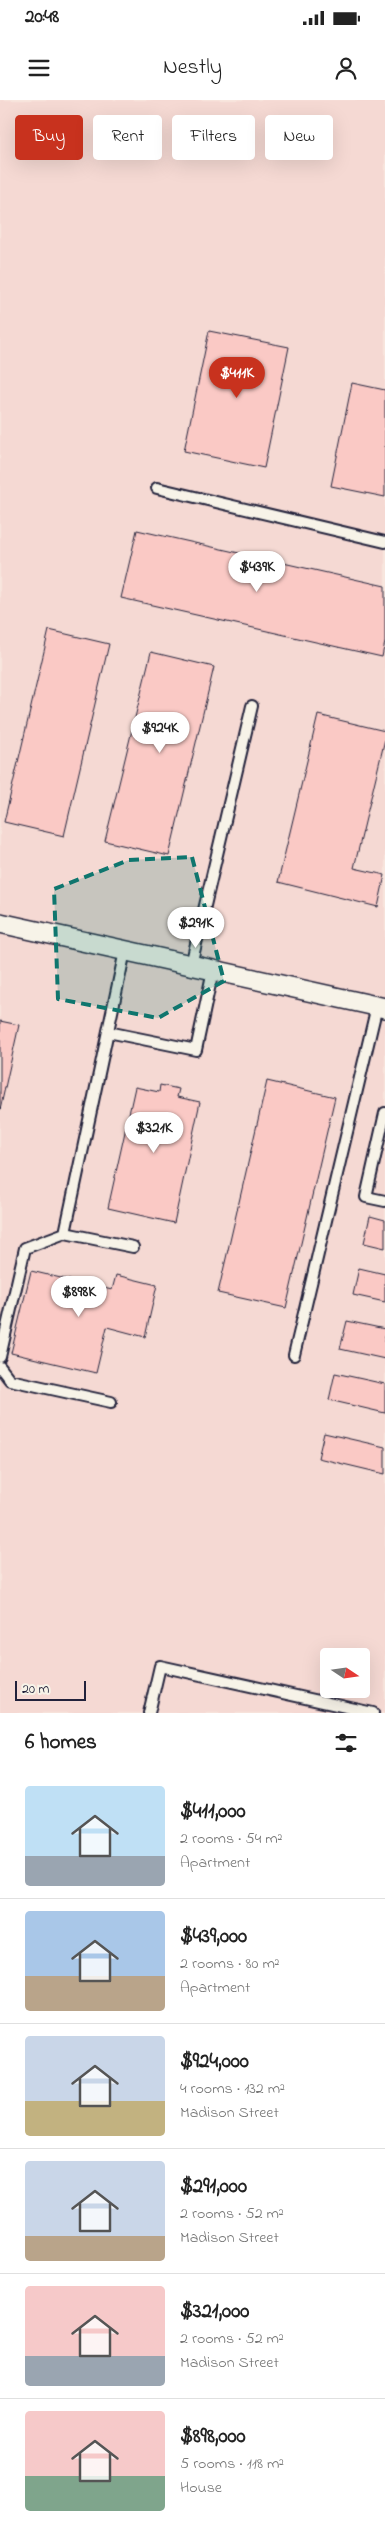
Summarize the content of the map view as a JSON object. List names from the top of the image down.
{
  "scale_bar": "20 m",
  "north": "right",
  "page": {
    "status": "20:48",
    "header": "Nestly",
    "chip": [
      "Buy",
      "Rent",
      "Filters",
      "New"
    ],
    "price": [
      "$411K",
      "$439K",
      "$924K",
      "$291K",
      "$321K",
      "$898K"
    ],
    "scale": "20 m",
    "heading": "6 homes",
    "list": [
      {
        "name": "$411,000",
        "note": "2 rooms · 54 m² · Apartment"
      },
      {
        "name": "$439,000",
        "note": "2 rooms · 80 m² · Apartment"
      },
      {
        "name": "$924,000",
        "note": "4 rooms · 132 m² · Madison Street"
      },
      {
        "name": "$291,000",
        "note": "2 rooms · 52 m² · Madison Street"
      },
      {
        "name": "$321,000",
        "note": "2 rooms · 52 m² · Madison Street"
      },
      {
        "name": "$898,000",
        "note": "5 rooms · 118 m² · House"
      }
    ]
  }
}
